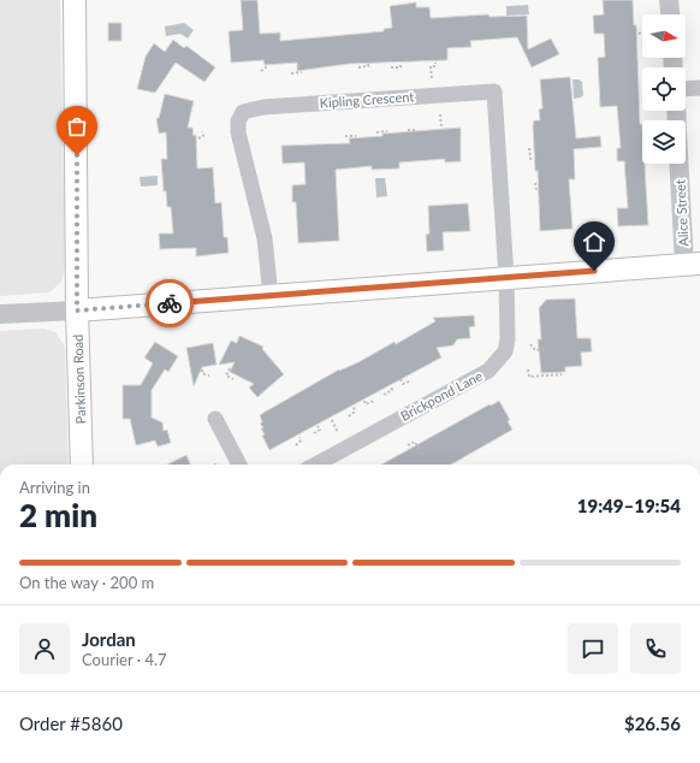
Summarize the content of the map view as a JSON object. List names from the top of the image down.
{
  "streets": {
    "main road": ["Parkinson Road"],
    "street": ["Kipling Crescent", "Alice Street", "Brickpond Lane"]
  },
  "crossings": [
    ["Kipling Crescent", "Brickpond Lane"]
  ],
  "north": "right",
  "page": {
    "heading": ["2 min", "Arriving in", "19:49–19:54"],
    "panel": [
      "Jordan",
      "Courier · 4.7",
      "Order #5860",
      "$26.56"
    ],
    "bar": "On the way · 200 m"
  }
}
